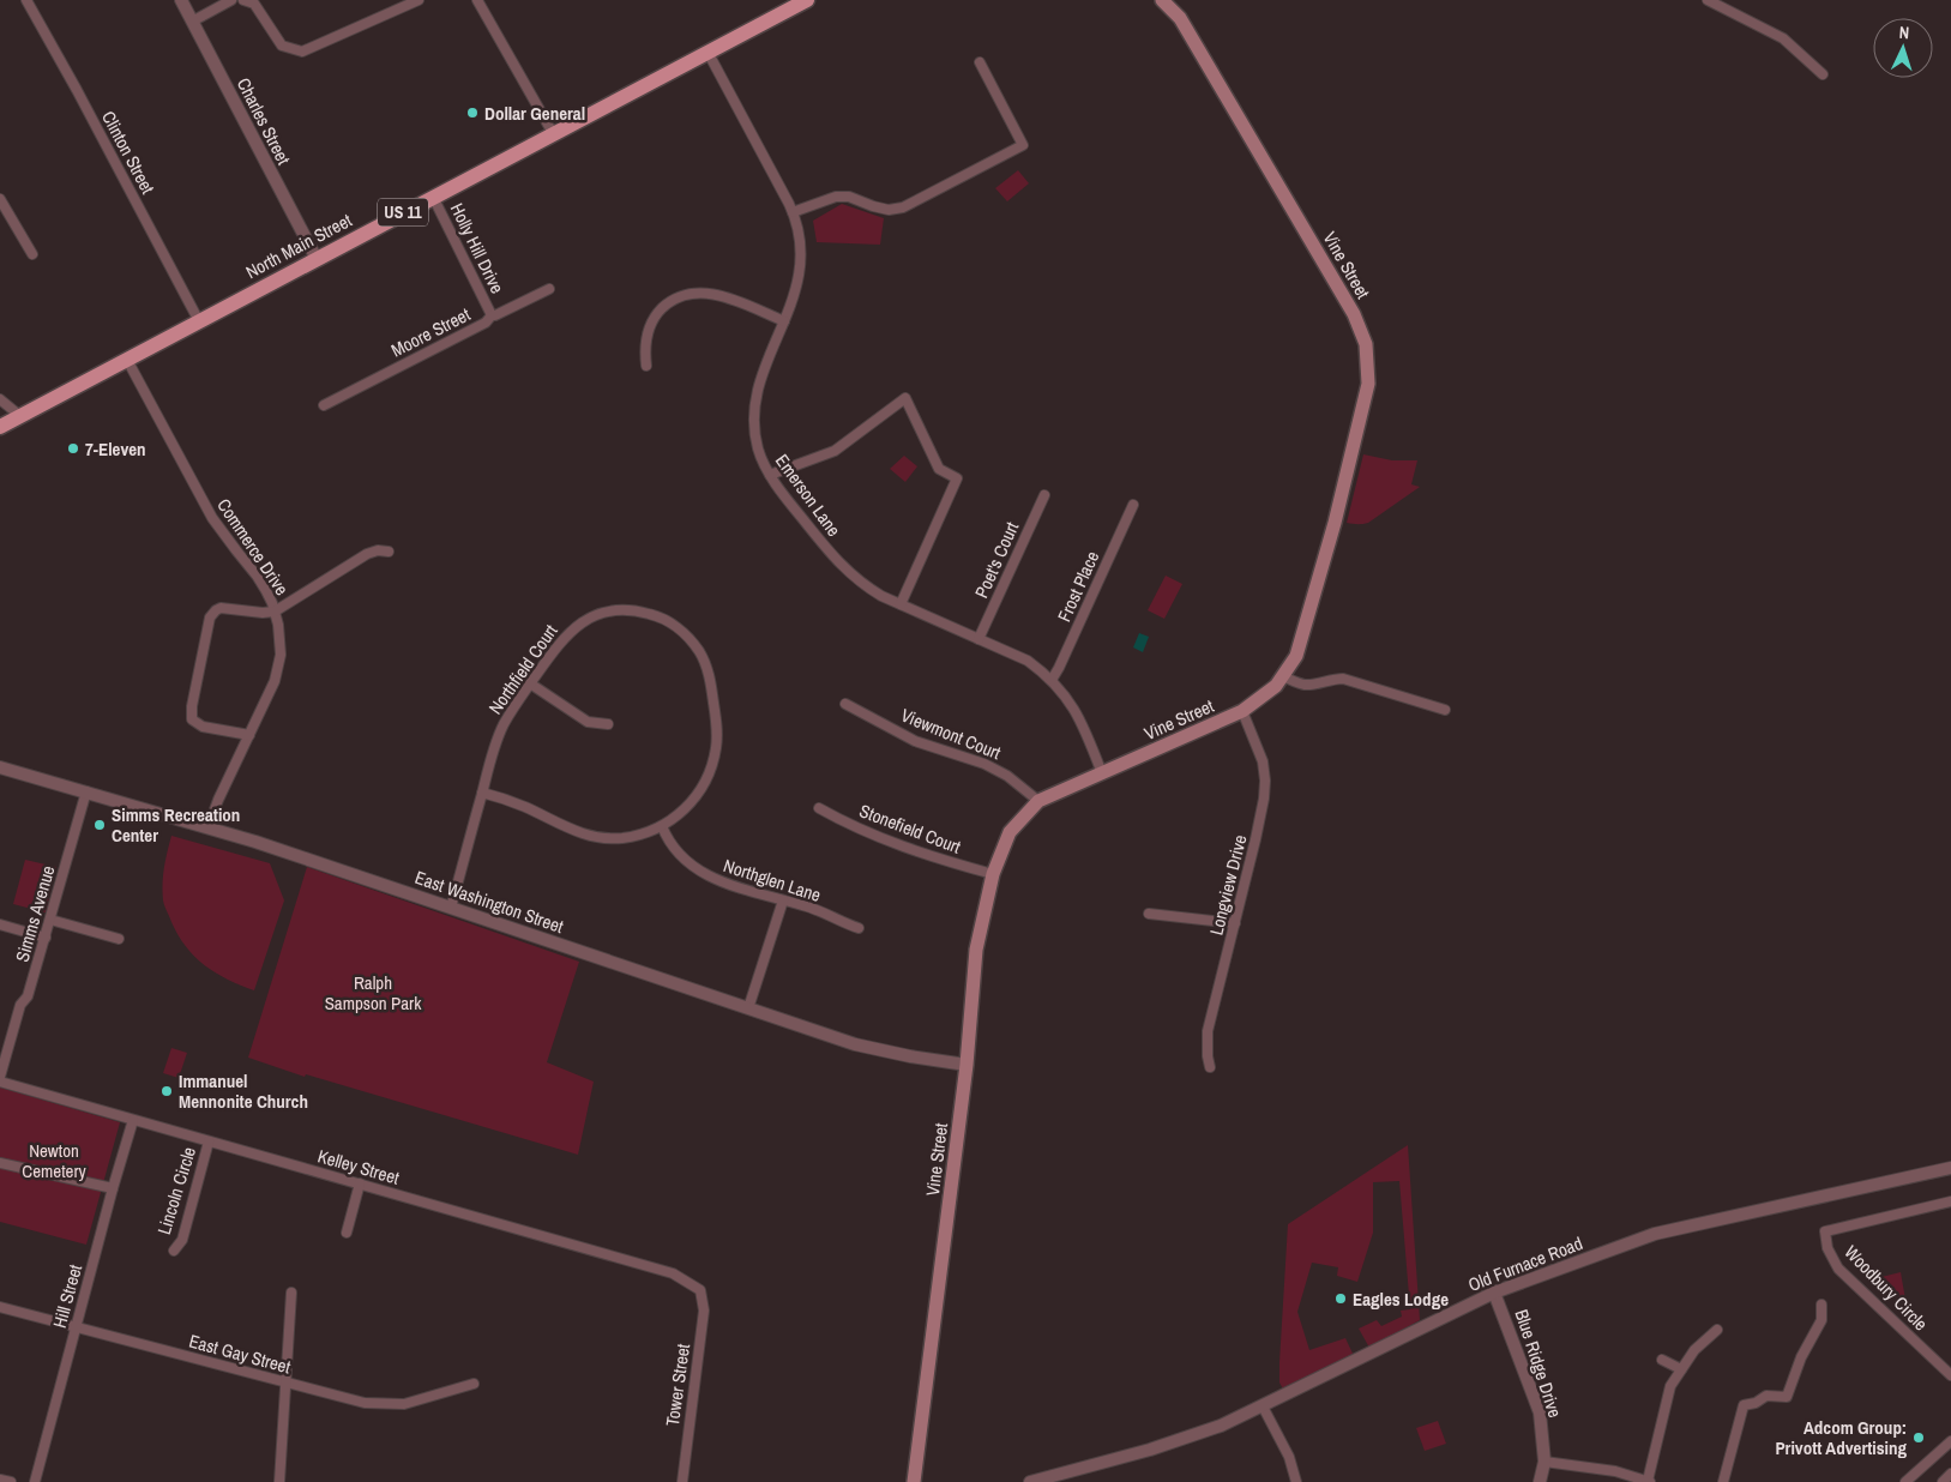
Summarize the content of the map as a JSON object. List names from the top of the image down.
{
  "streets": {
    "main road": ["US 11", "North Main Street", "Vine Street"],
    "street": [
      "Charles Street",
      "Clinton Street",
      "Holly Hill Drive",
      "Moore Street",
      "Emerson Lane",
      "Commerce Drive",
      "Poet's Court",
      "Frost Place",
      "Northfield Court",
      "Viewmont Court",
      "Stonefield Court",
      "Northglen Lane",
      "Longview Drive",
      "East Washington Street",
      "Simms Avenue",
      "Kelley Street",
      "Lincoln Circle",
      "Old Furnace Road",
      "Woodbury Circle",
      "Hill Street",
      "East Gay Street",
      "Blue Ridge Drive",
      "Tower Street"
    ]
  },
  "crossings": [
    ["Charles Street", "North Main Street"],
    ["Clinton Street", "North Main Street"],
    ["North Main Street", "Holly Hill Drive"],
    ["North Main Street", "Emerson Lane"],
    ["North Main Street", "Commerce Drive"],
    ["Holly Hill Drive", "Moore Street"],
    ["Vine Street", "Emerson Lane"],
    ["Vine Street", "Viewmont Court"],
    ["Vine Street", "Stonefield Court"],
    ["Vine Street", "Longview Drive"],
    ["Vine Street", "East Washington Street"],
    ["Emerson Lane", "Poet's Court"],
    ["Emerson Lane", "Frost Place"],
    ["Commerce Drive", "East Washington Street"],
    ["Northfield Court", "Northglen Lane"],
    ["Northfield Court", "East Washington Street"],
    ["East Washington Street", "Simms Avenue"],
    ["Simms Avenue", "Kelley Street"],
    ["Kelley Street", "Lincoln Circle"],
    ["Kelley Street", "Hill Street"],
    ["Kelley Street", "Tower Street"],
    ["Old Furnace Road", "Blue Ridge Drive"],
    ["Hill Street", "East Gay Street"]
  ],
  "parks": ["Ralph Sampson Park", "Newton Cemetery"],
  "places": [
    "Dollar General",
    "7-Eleven",
    "Simms Recreation Center",
    "Immanuel Mennonite Church",
    "Eagles Lodge",
    "Adcom Group: Privott Advertising"
  ],
  "north": "top"
}
